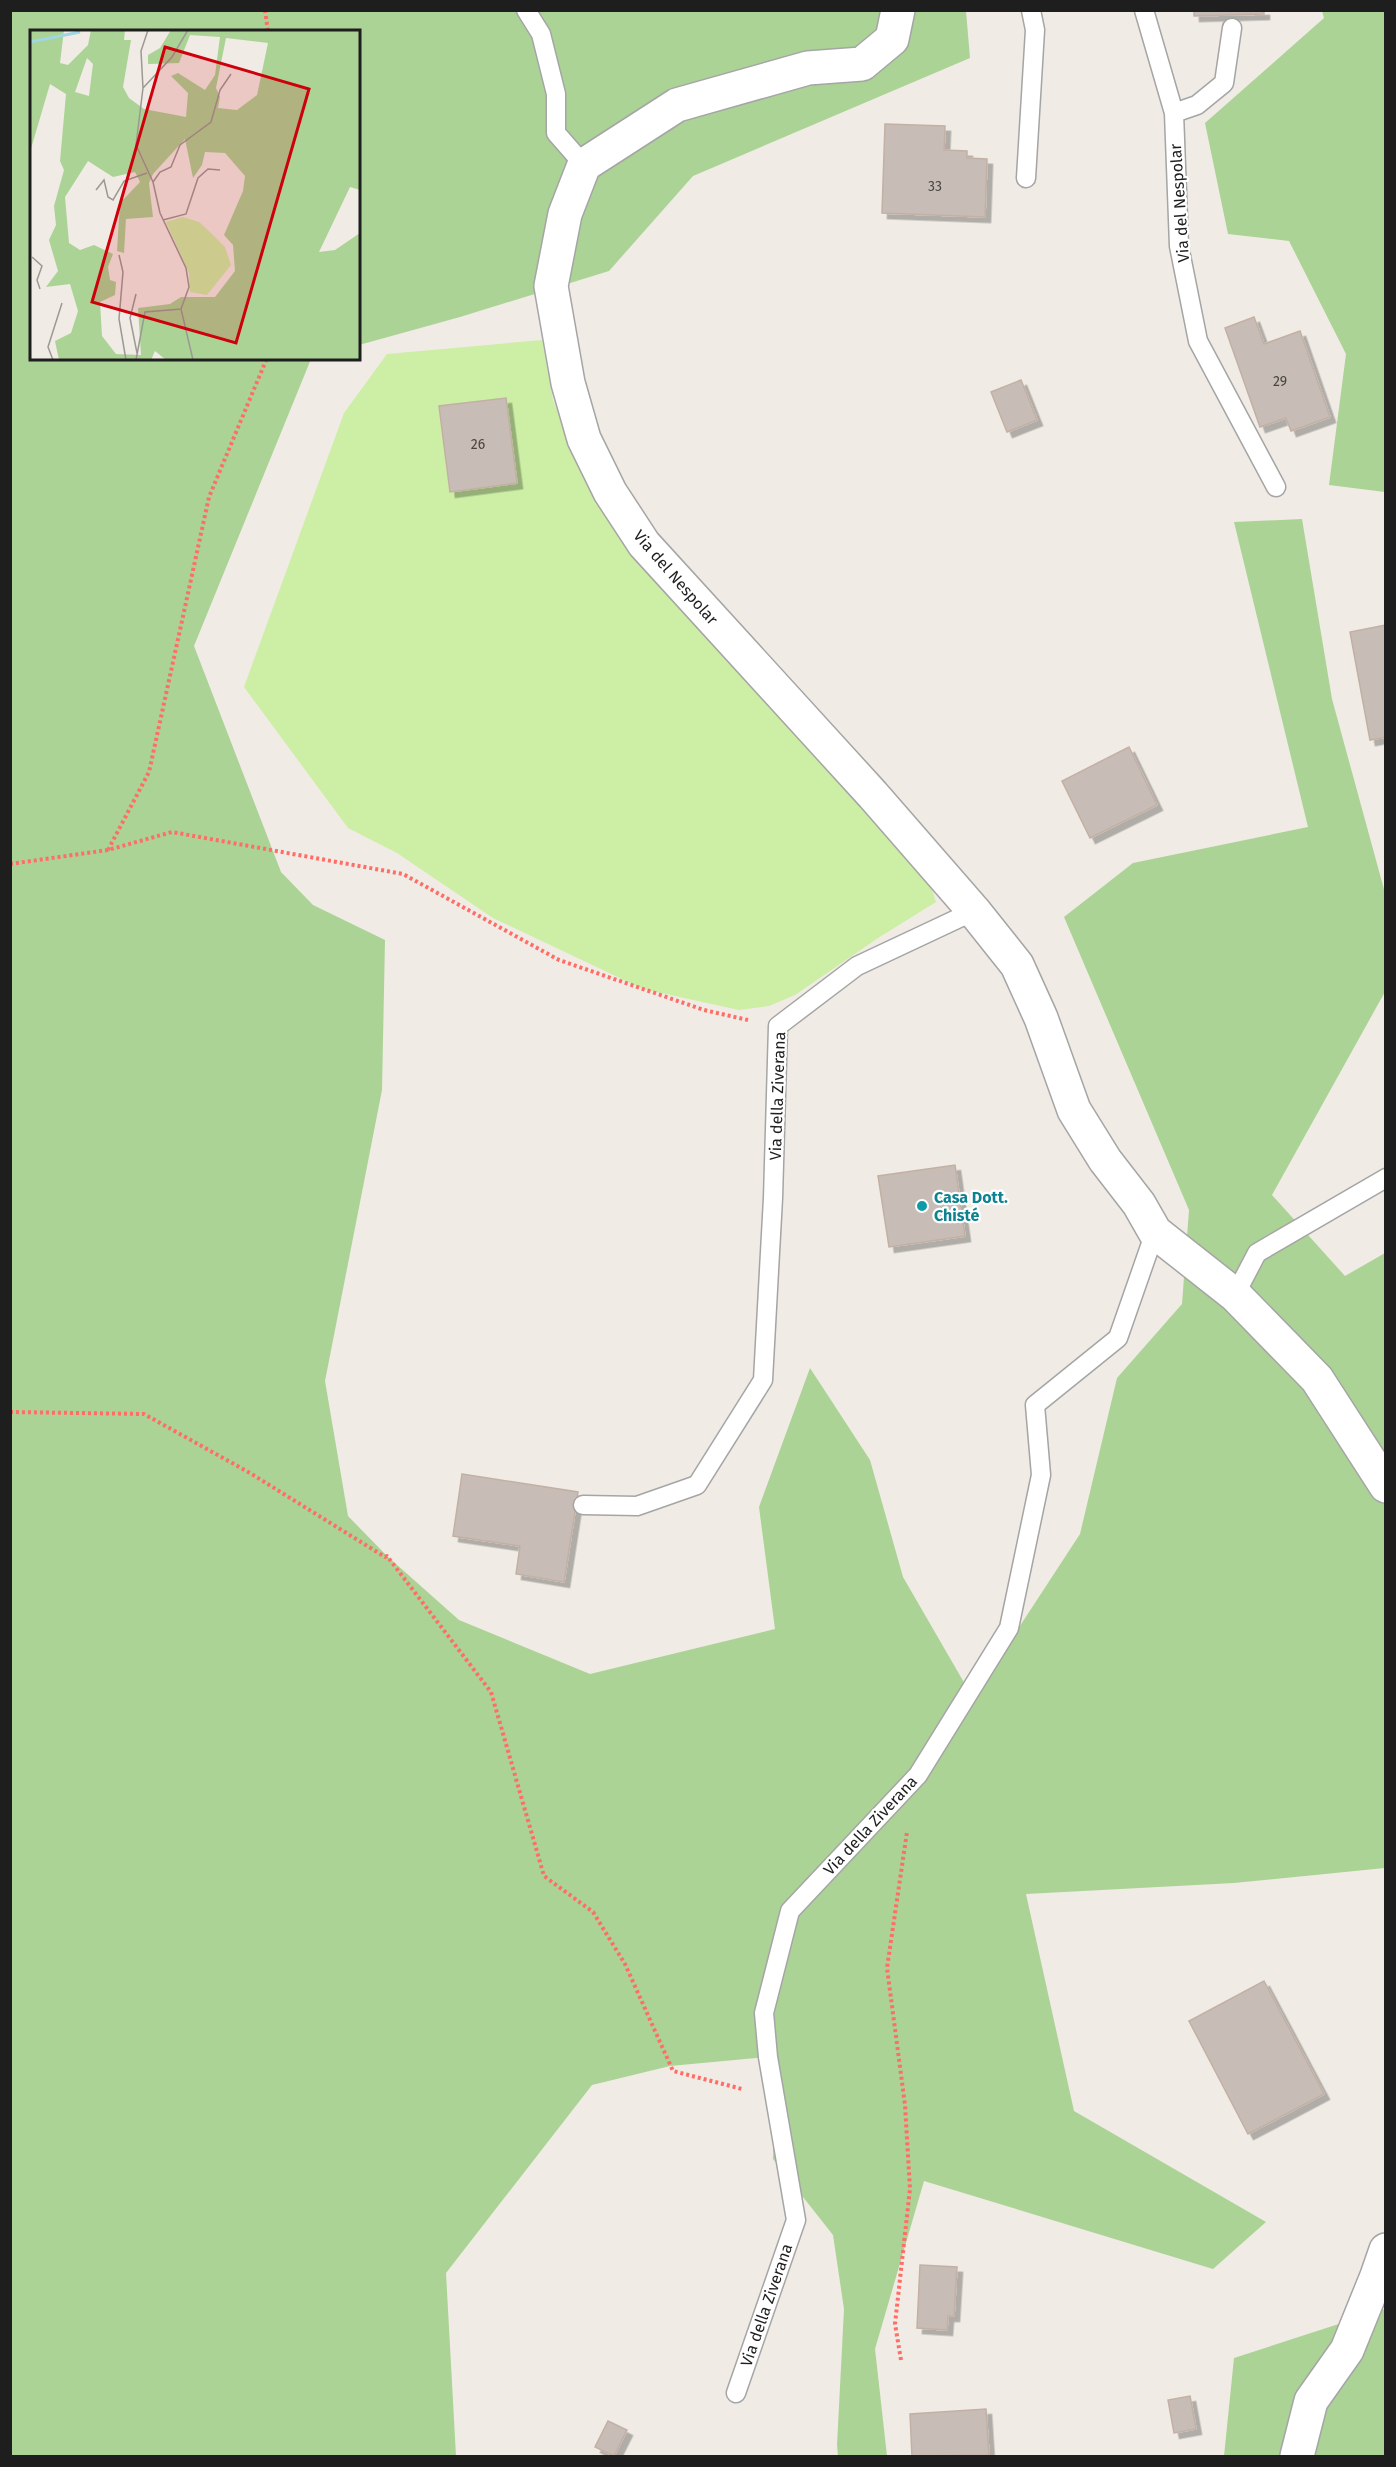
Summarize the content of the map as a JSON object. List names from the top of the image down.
{
  "streets": {
    "street": ["Via del Nespolar"],
    "lane": ["Via della Ziverana"]
  },
  "crossings": [
    ["Via del Nespolar", "Via della Ziverana"]
  ],
  "places": ["Casa Dott. Chisté"],
  "house_numbers": ["33", "29", "26"]
}
